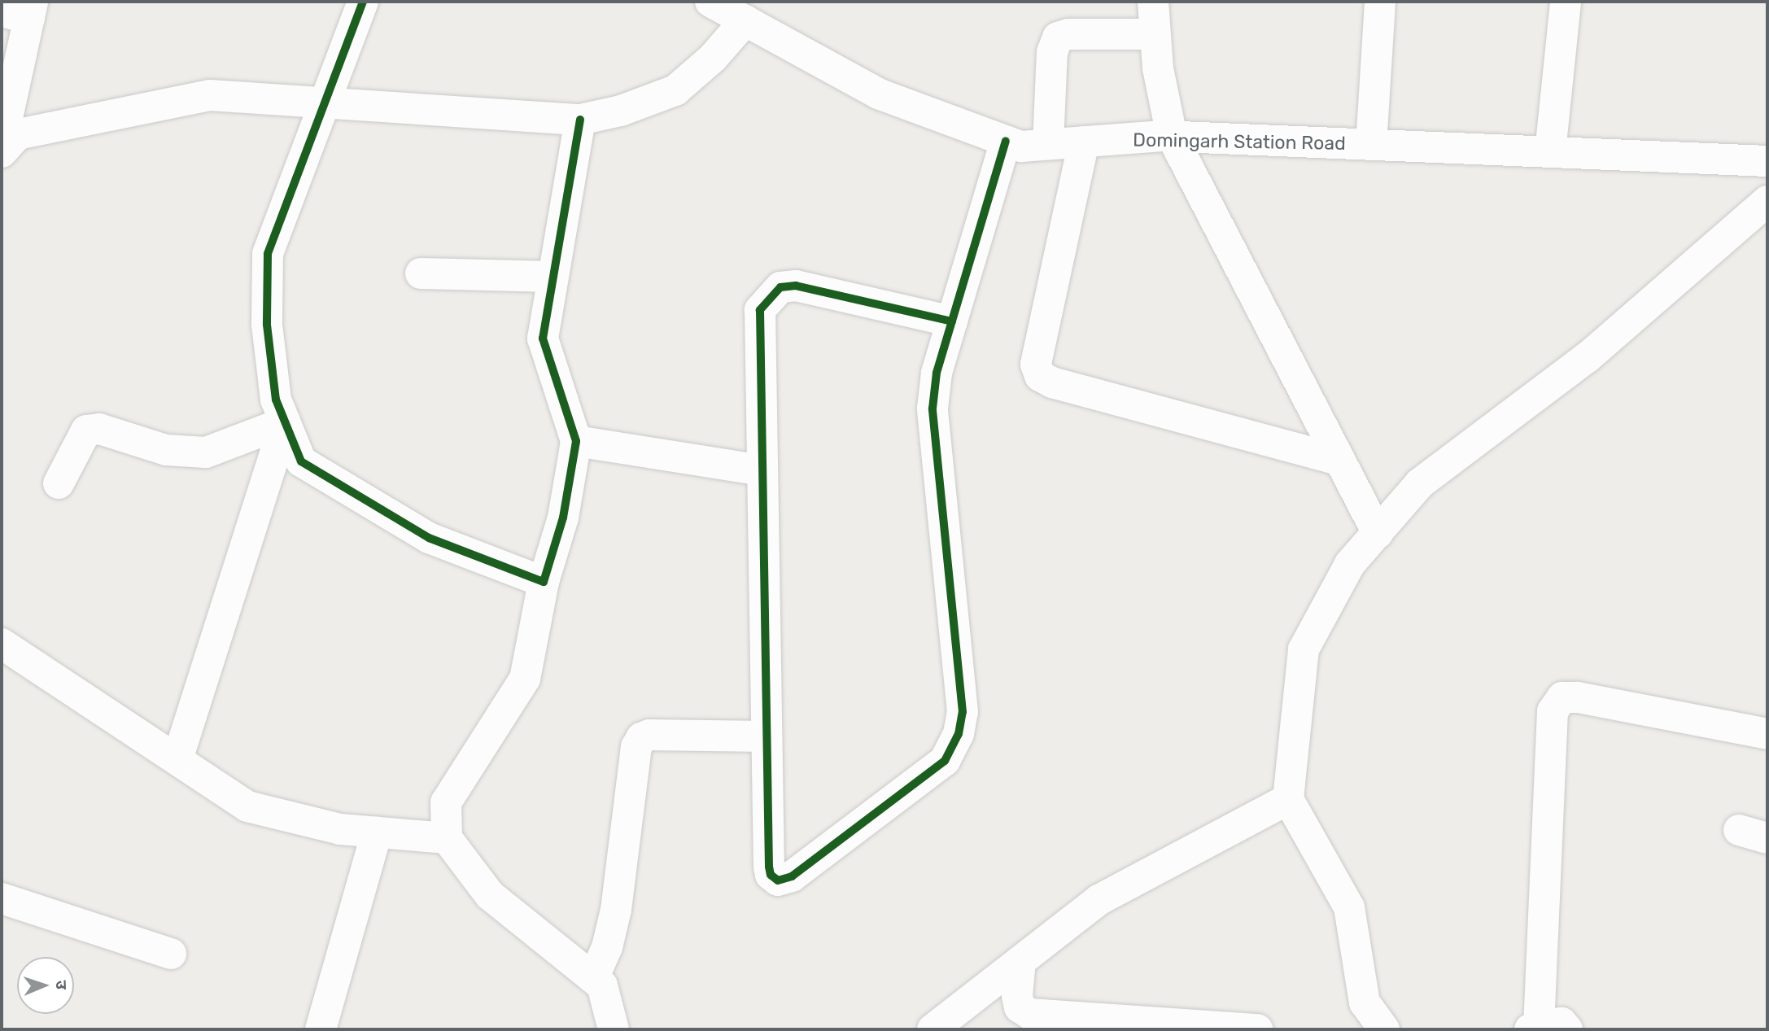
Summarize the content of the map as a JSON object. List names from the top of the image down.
{
  "streets": {
    "street": ["Domingarh Station Road"]
  },
  "north": "right"
}
